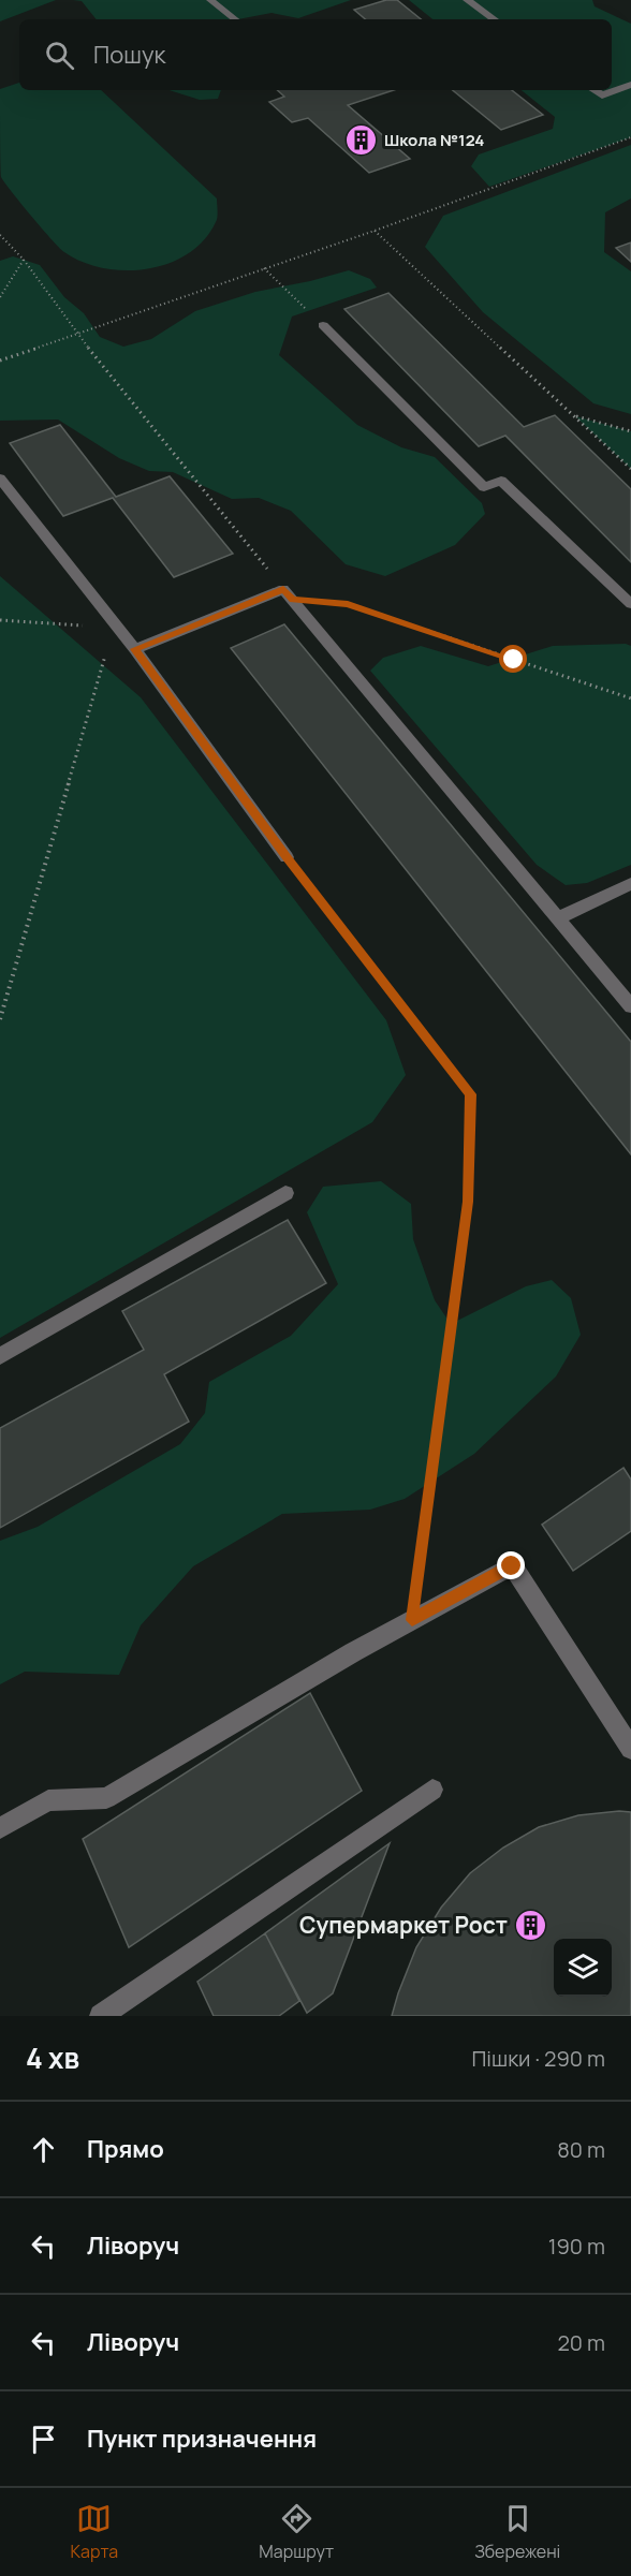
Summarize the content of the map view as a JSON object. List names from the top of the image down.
{
  "places": {
    "building": ["Школа №124", "Супермаркет Рост"]
  },
  "page": {
    "search": "Пошук",
    "heading": ["4 хв", "Пішки · 290 m"],
    "list": [
      ["Прямо", "80 m"],
      ["Ліворуч", "190 m"],
      ["Ліворуч", "20 m"],
      "Пункт призначення"
    ],
    "nav": ["Карта", "Маршрут", "Збережені"]
  }
}
